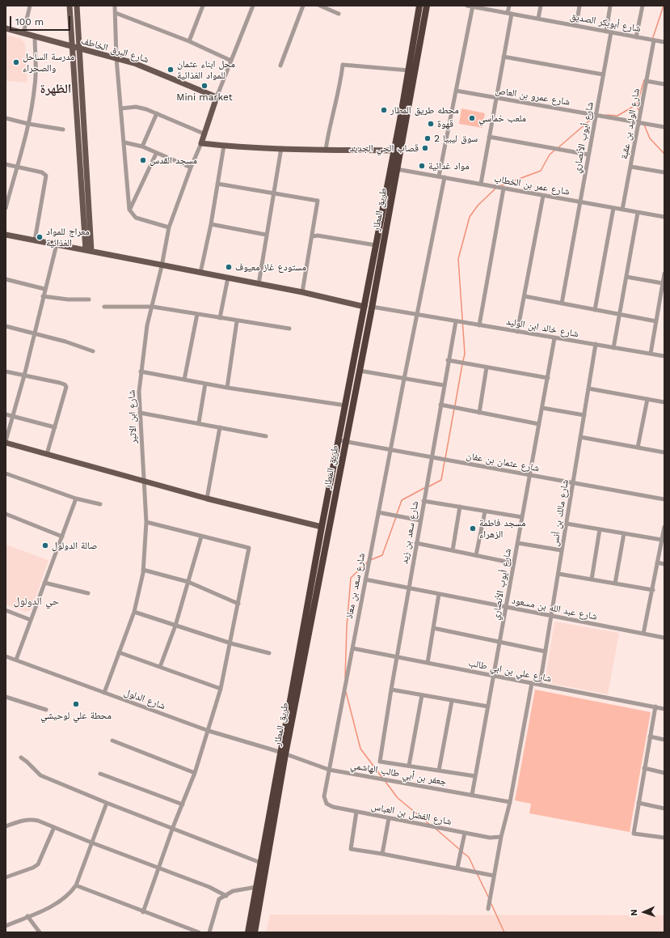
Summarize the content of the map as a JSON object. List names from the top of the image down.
{
  "streets": {
    "highway": ["طريق المطار"],
    "main road": ["شارع البرق الخاطف"],
    "street": [
      "شارع أبوبكر الصديق",
      "شارع عمرو بن العاص",
      "شارع الوليد بن عقبة",
      "شارع أيوب الأنصاري",
      "شارع عمر بن الخطاب",
      "شارع خالد ابن الوليد",
      "شارع ابن الاثير",
      "شارع عثمان بن عفان",
      "شارع مالك بن أنس",
      "شارع سعد بن زيد",
      "شارع سعد بن معاذ",
      "شارع عبد الله بن مسعود",
      "شارع علي بن ابي طالب",
      "شارع الدلول",
      "جعفر بن أبي طالب الهاشمي",
      "شارع الفضل بن العباس"
    ]
  },
  "crossings": [
    ["شارع أبوبكر الصديق", "شارع الوليد بن عقبة"],
    ["شارع أبوبكر الصديق", "شارع أيوب الأنصاري"],
    ["شارع عمرو بن العاص", "شارع الوليد بن عقبة"],
    ["شارع عمرو بن العاص", "شارع أيوب الأنصاري"],
    ["شارع الوليد بن عقبة", "شارع عمر بن الخطاب"],
    ["شارع أيوب الأنصاري", "شارع عمر بن الخطاب"],
    ["شارع أيوب الأنصاري", "شارع خالد ابن الوليد"],
    ["شارع أيوب الأنصاري", "شارع عثمان بن عفان"],
    ["شارع أيوب الأنصاري", "شارع عبد الله بن مسعود"],
    ["شارع أيوب الأنصاري", "شارع علي بن ابي طالب"],
    ["شارع أيوب الأنصاري", "جعفر بن أبي طالب الهاشمي"],
    ["شارع عمر بن الخطاب", "طريق المطار"],
    ["شارع عمر بن الخطاب", "شارع سعد بن معاذ"],
    ["طريق المطار", "شارع خالد ابن الوليد"],
    ["طريق المطار", "شارع عثمان بن عفان"],
    ["طريق المطار", "شارع الدلول"],
    ["طريق المطار", "جعفر بن أبي طالب الهاشمي"],
    ["شارع خالد ابن الوليد", "شارع مالك بن أنس"],
    ["شارع خالد ابن الوليد", "شارع سعد بن زيد"],
    ["شارع خالد ابن الوليد", "شارع سعد بن معاذ"],
    ["شارع ابن الاثير", "شارع الدلول"],
    ["شارع عثمان بن عفان", "شارع مالك بن أنس"],
    ["شارع عثمان بن عفان", "شارع سعد بن زيد"],
    ["شارع عثمان بن عفان", "شارع سعد بن معاذ"],
    ["شارع مالك بن أنس", "شارع عبد الله بن مسعود"],
    ["شارع مالك بن أنس", "شارع علي بن ابي طالب"],
    ["شارع سعد بن زيد", "شارع عبد الله بن مسعود"],
    ["شارع سعد بن زيد", "شارع علي بن ابي طالب"],
    ["شارع سعد بن معاذ", "شارع عبد الله بن مسعود"],
    ["شارع سعد بن معاذ", "شارع علي بن ابي طالب"],
    ["شارع سعد بن معاذ", "جعفر بن أبي طالب الهاشمي"],
    ["شارع سعد بن معاذ", "شارع الفضل بن العباس"],
    ["شارع الدلول", "جعفر بن أبي طالب الهاشمي"]
  ],
  "districts": ["الظهرة", "حي الدولول"],
  "places": [
    "مدرسة الساحل والصحراء",
    "محل ابناء عثمان للمواد الغذائية",
    "Mini market",
    "محطه طريق المطار",
    "ملعب خماسي",
    "قهوة",
    "سوق ليبيا 2",
    "قصاب الحي الجديد",
    "مسجد القدس",
    "مواد غدائية",
    "معراج للمواد الغذائية",
    "مستودع غاز معيوف",
    "مسجد فاطمة الزهراء",
    "صالة الدولول",
    "محطة علي لوحيشي"
  ],
  "scale_bar": "100 m",
  "north": "left"
}
